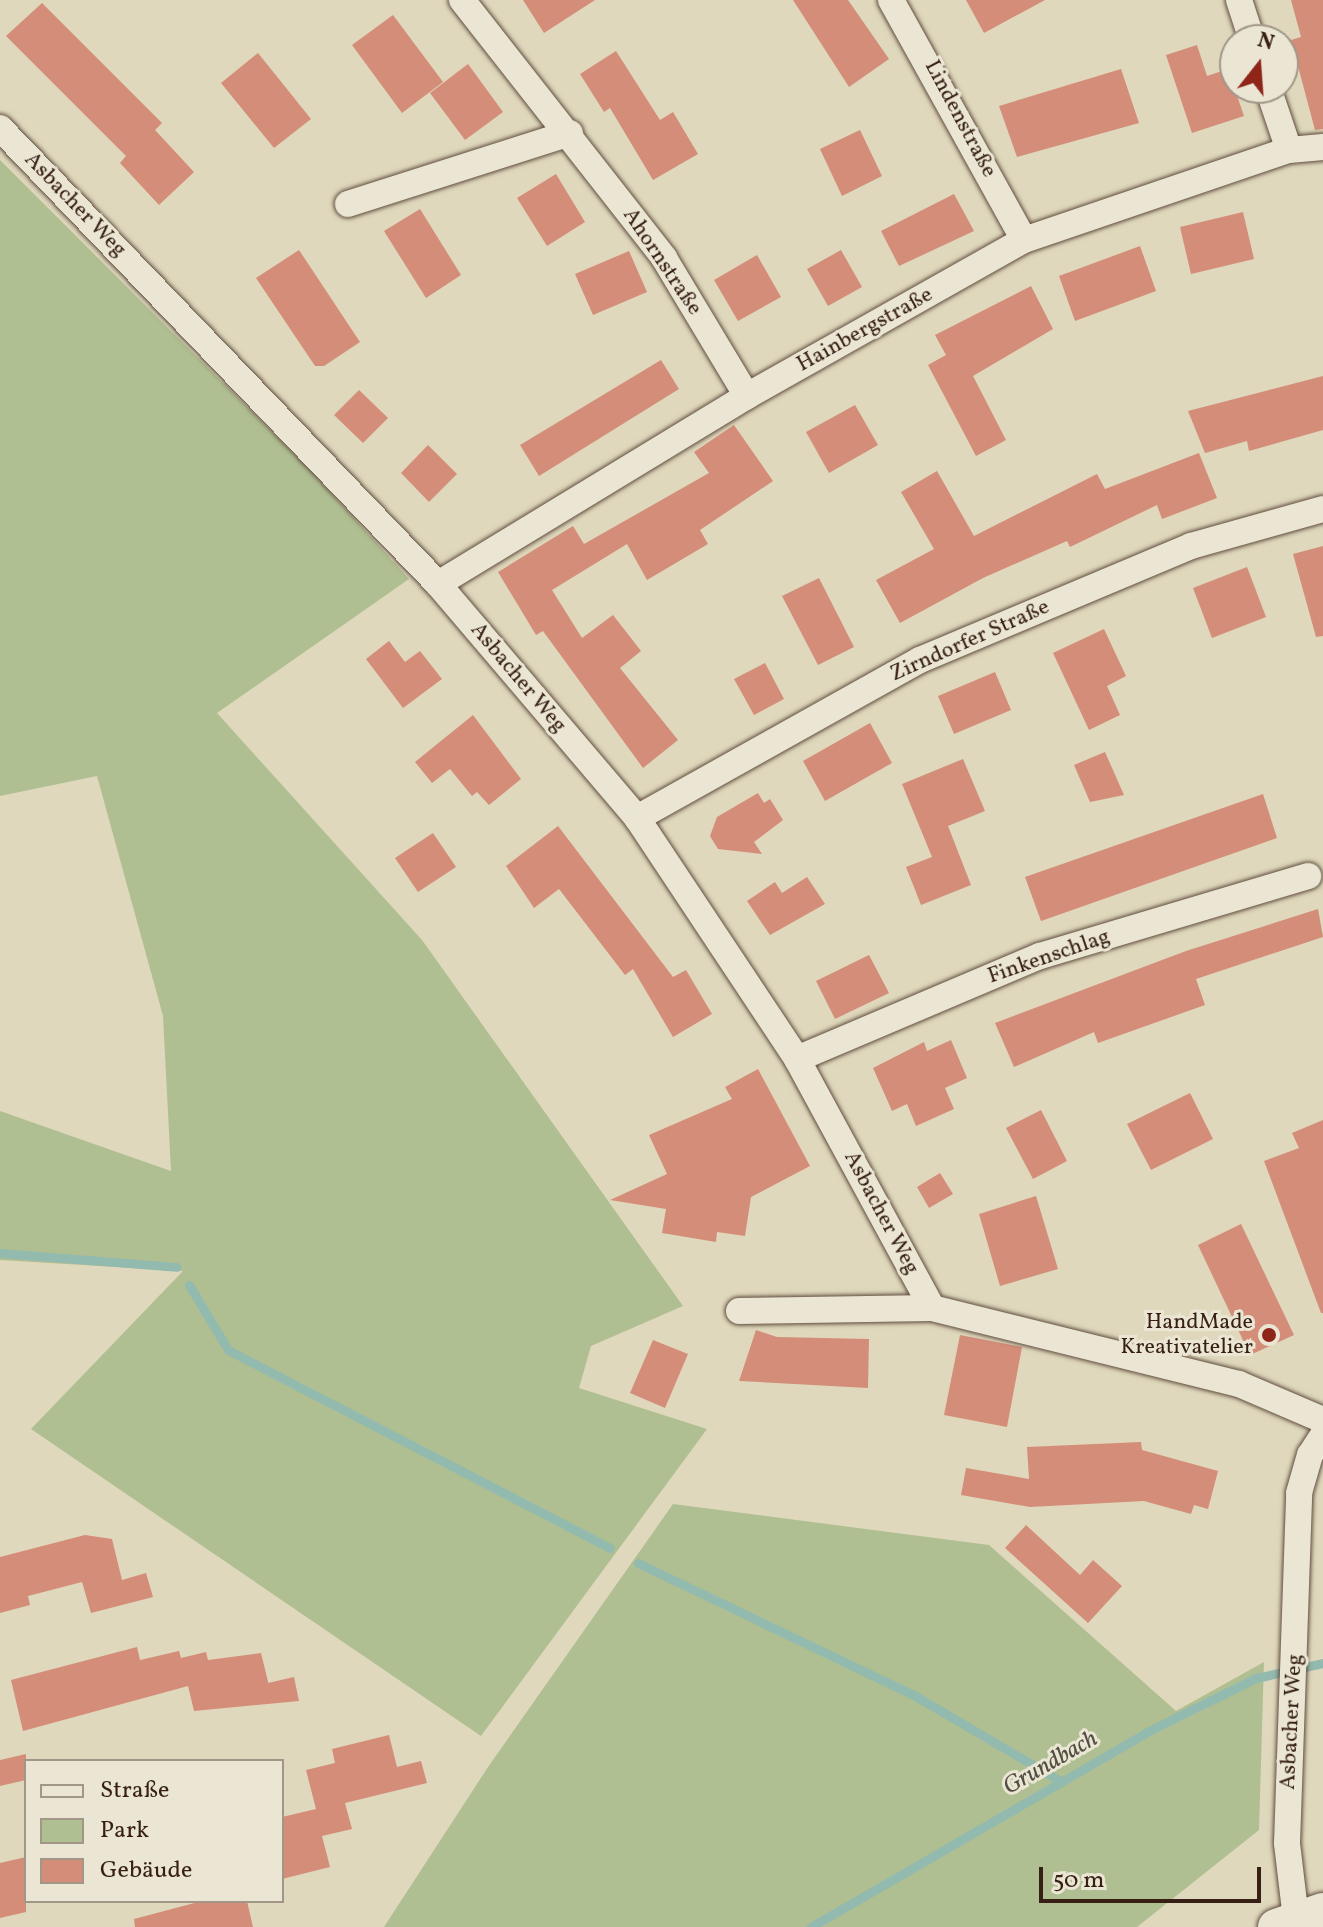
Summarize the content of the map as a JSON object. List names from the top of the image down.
{
  "streets": {
    "street": [
      "Lindenstraße",
      "Asbacher Weg",
      "Ahornstraße",
      "Hainbergstraße",
      "Zirndorfer Straße",
      "Finkenschlag"
    ]
  },
  "crossings": [
    ["Lindenstraße", "Hainbergstraße"],
    ["Asbacher Weg", "Hainbergstraße"],
    ["Asbacher Weg", "Zirndorfer Straße"],
    ["Asbacher Weg", "Finkenschlag"],
    ["Ahornstraße", "Hainbergstraße"]
  ],
  "water": ["Grundbach"],
  "places": ["HandMade Kreativatelier"],
  "legend": ["Straße", "Park", "Gebäude"],
  "scale_bar": "50 m",
  "north": "top"
}
